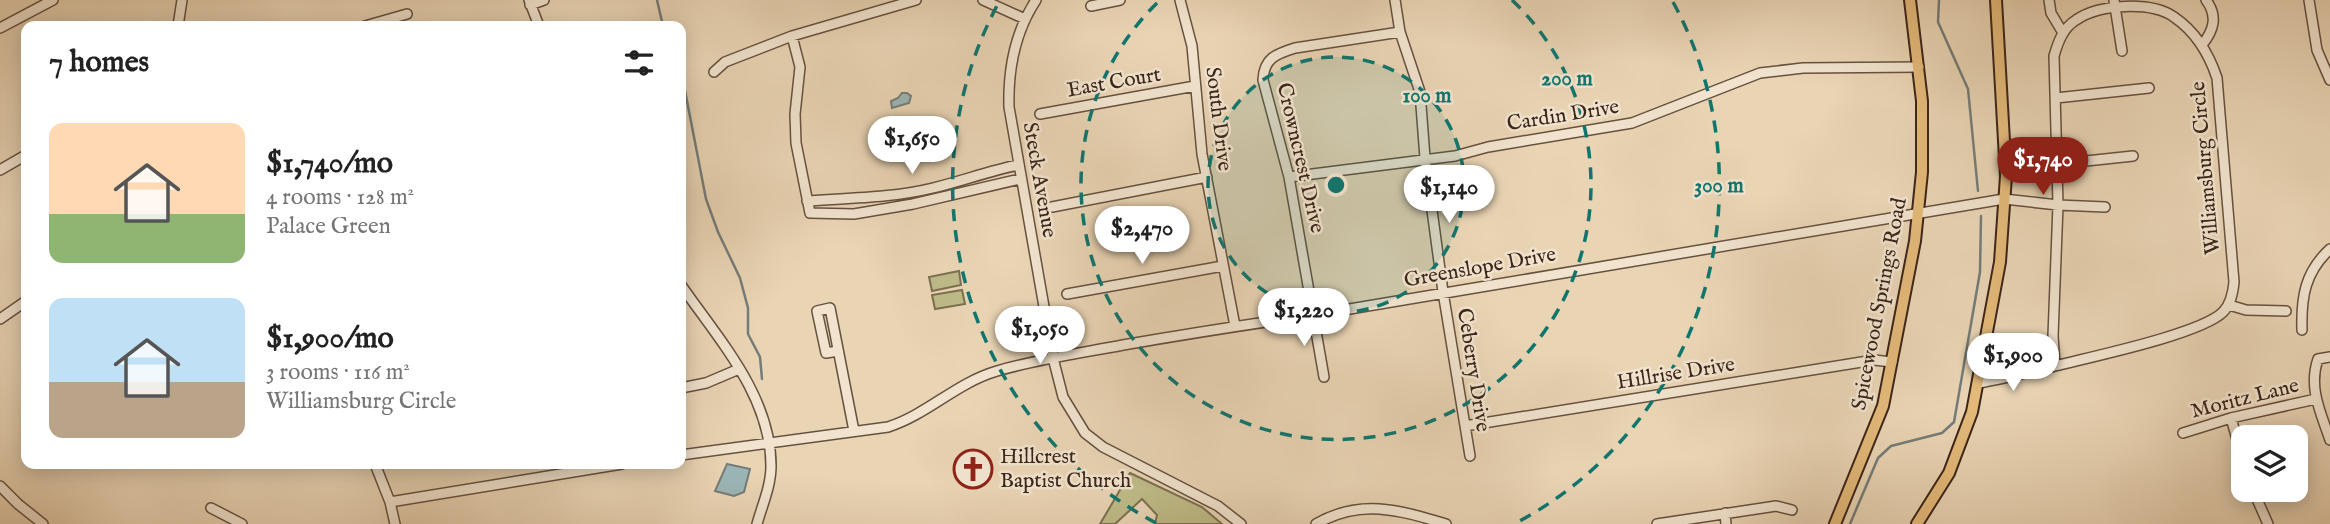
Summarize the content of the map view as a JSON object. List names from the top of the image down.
{
  "streets": {
    "main road": ["Spicewood Springs Road"],
    "street": [
      "East Court",
      "Cardin Drive",
      "South Drive",
      "Crowncrest Drive",
      "Williamsburg Circle",
      "Steck Avenue",
      "Greenslope Drive",
      "Ceberry Drive",
      "Hillrise Drive",
      "Moritz Lane"
    ]
  },
  "crossings": [
    ["East Court", "South Drive"],
    ["Cardin Drive", "Crowncrest Drive"],
    ["Cardin Drive", "Spicewood Springs Road"],
    ["Cardin Drive", "Ceberry Drive"],
    ["South Drive", "Greenslope Drive"],
    ["Crowncrest Drive", "Greenslope Drive"],
    ["Crowncrest Drive", "Ceberry Drive"],
    ["Steck Avenue", "Greenslope Drive"],
    ["Greenslope Drive", "Spicewood Springs Road"],
    ["Greenslope Drive", "Ceberry Drive"],
    ["Spicewood Springs Road", "Hillrise Drive"],
    ["Ceberry Drive", "Hillrise Drive"]
  ],
  "places": {
    "church": ["Hillcrest Baptist Church"]
  },
  "page": {
    "heading": "7 homes",
    "list": [
      {
        "name": "$1,740/mo",
        "note": "4 rooms · 128 m² · Palace Green"
      },
      {
        "name": "$1,900/mo",
        "note": "3 rooms · 116 m² · Williamsburg Circle"
      }
    ],
    "price": [
      "$1,650",
      "$1,740",
      "$1,140",
      "$2,470",
      "$1,220",
      "$1,050",
      "$1,900"
    ]
  },
  "rings": ["200 m", "100 m", "300 m"]
}
